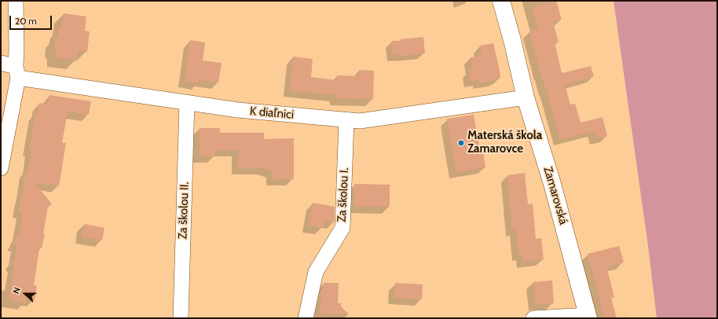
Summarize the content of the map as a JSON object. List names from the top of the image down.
{
  "streets": {
    "main road": ["Zamarovská"],
    "street": ["K diaľnici", "Za školou I.", "Za školou II."]
  },
  "crossings": [
    ["K diaľnici", "Za školou I."],
    ["K diaľnici", "Zamarovská"],
    ["K diaľnici", "Za školou II."]
  ],
  "places": ["Materská škola Zamarovce"],
  "scale_bar": "20 m",
  "north": "left"
}
